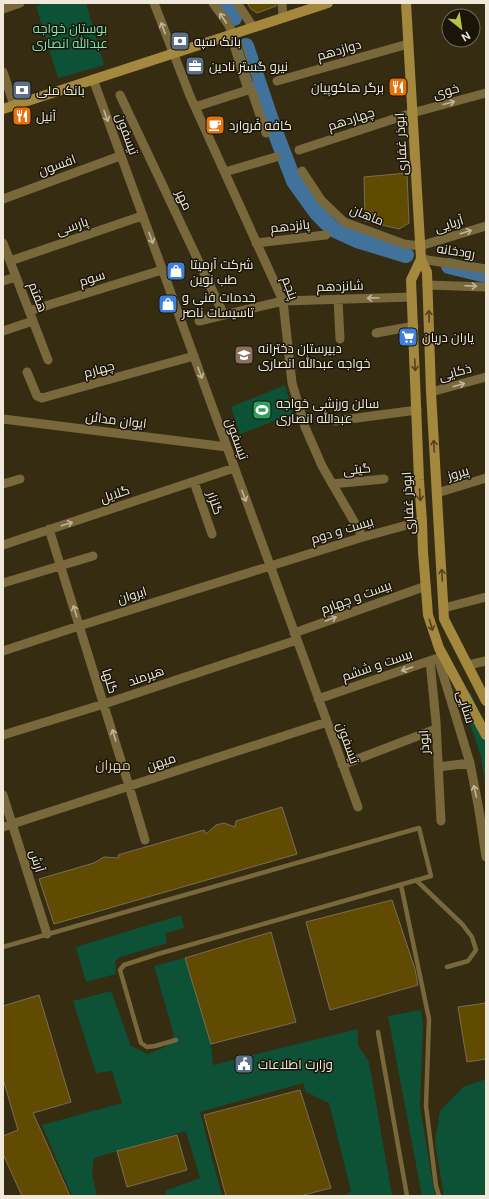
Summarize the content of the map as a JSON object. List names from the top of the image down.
{
  "streets": {
    "main road": ["ابوذر غفاری"],
    "street": [
      "دوازدهم",
      "خوی",
      "چهاردهم",
      "تیسفون",
      "افسون",
      "مهر",
      "ماهان",
      "آریایی",
      "پارسی",
      "پانزدهم",
      "رودخانه",
      "سوم",
      "شانزدهم",
      "پنجم",
      "هفتم",
      "چهارم",
      "ذکایی",
      "ایوان مدائن",
      "گیتی",
      "پیروز",
      "گلایل",
      "گلزار",
      "بیست و دوم",
      "ایروان",
      "بیست و چهارم",
      "بیست و ششم",
      "هیرمند",
      "گلها",
      "سنایی",
      "ابوذر",
      "میهن",
      "آرش"
    ]
  },
  "crossings": [
    ["دوازدهم", "ابوذر غفاری"],
    ["خوی", "چهاردهم"],
    ["خوی", "ابوذر غفاری"],
    ["چهاردهم", "ابوذر غفاری"],
    ["تیسفون", "افسون"],
    ["تیسفون", "پارسی"],
    ["تیسفون", "سوم"],
    ["تیسفون", "چهارم"],
    ["تیسفون", "ایوان مدائن"],
    ["تیسفون", "گلایل"],
    ["تیسفون", "بیست و دوم"],
    ["تیسفون", "ایروان"],
    ["تیسفون", "بیست و چهارم"],
    ["تیسفون", "بیست و ششم"],
    ["تیسفون", "هیرمند"],
    ["تیسفون", "میهن"],
    ["ابوذر غفاری", "ماهان"],
    ["ابوذر غفاری", "آریایی"],
    ["ابوذر غفاری", "رودخانه"],
    ["ابوذر غفاری", "شانزدهم"],
    ["ابوذر غفاری", "ذکایی"],
    ["ابوذر غفاری", "پیروز"],
    ["ابوذر غفاری", "بیست و دوم"],
    ["ابوذر غفاری", "بیست و چهارم"],
    ["ابوذر غفاری", "بیست و ششم"],
    ["ابوذر غفاری", "سنایی"],
    ["ابوذر غفاری", "ابوذر"],
    ["مهر", "شانزدهم"],
    ["ماهان", "آریایی"],
    ["پارسی", "هفتم"],
    ["پانزدهم", "پنجم"],
    ["سوم", "هفتم"],
    ["شانزدهم", "پنجم"],
    ["پنجم", "گیتی"],
    ["پنجم", "بیست و دوم"],
    ["گلایل", "گلزار"],
    ["گلایل", "گلها"],
    ["بیست و دوم", "ایروان"],
    ["ایروان", "گلها"],
    ["بیست و چهارم", "هیرمند"],
    ["بیست و ششم", "سنایی"],
    ["بیست و ششم", "ابوذر"],
    ["هیرمند", "گلها"],
    ["گلها", "میهن"],
    ["سنایی", "ابوذر"],
    ["میهن", "آرش"]
  ],
  "one_way": [
    "خوی",
    "تیسفون",
    "ذکایی",
    "گلایل",
    "بیست و چهارم",
    "گلها",
    "سنایی"
  ],
  "districts": ["مهران"],
  "parks": ["بوستان خواجه عبدالله انصاری"],
  "places": {
    "bank": ["بانک سپه", "بانک ملی"],
    "office": ["نیرو گستر نادین"],
    "restaurant": ["برگر هاکوپیان", "آنیل"],
    "cafe": ["کافه فُروارد"],
    "shop": ["شرکت آرمیتا طب نوین", "خدمات فنی و تاسیسات ناصر"],
    "supermarket": ["یاران دریان"],
    "school or university": ["دبیرستان دخترانه خواجه عبدالله انصاری"],
    "sports": ["سالن ورزشی خواجه عبدالله انصاری"],
    "public building": ["وزارت اطلاعات"]
  },
  "north": "bottom right"
}
